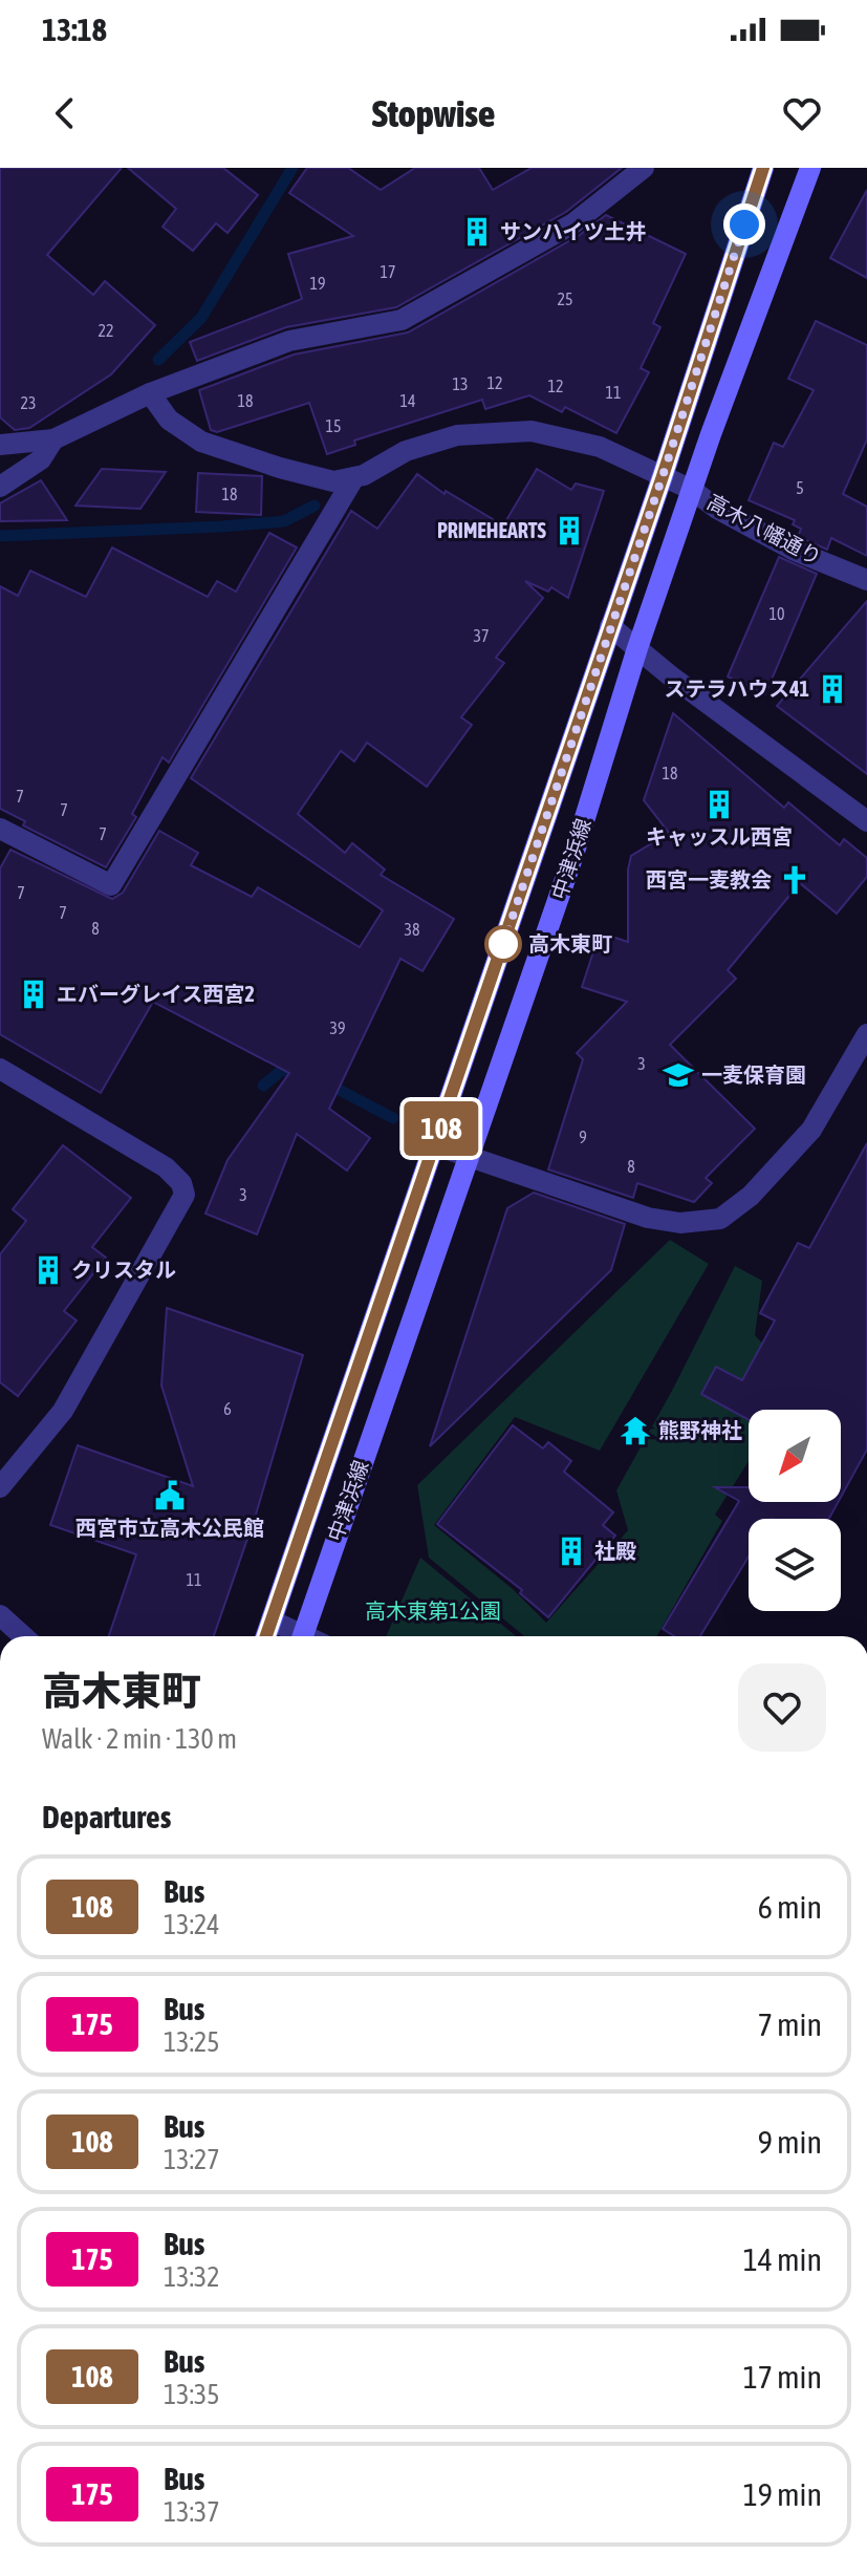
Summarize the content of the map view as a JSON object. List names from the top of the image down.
{
  "streets": {
    "street": ["高木八幡通り", "中津浜線"]
  },
  "crossings": [
    ["高木八幡通り", "中津浜線"]
  ],
  "parks": ["高木東第1公園"],
  "places": {
    "building": [
      "サンハイツ土井",
      "PRIMEHEARTS",
      "ステラハウス41",
      "キャッスル西宮",
      "エバーグレイス西宮2",
      "クリスタル",
      "社殿"
    ],
    "church": ["西宮一麦教会"],
    "other": ["高木東町"],
    "school or university": ["一麦保育園"],
    "temple": ["熊野神社"],
    "public building": ["西宮市立高木公民館"]
  },
  "lines": ["bus line 108"],
  "house_numbers": [
    "17",
    "19",
    "25",
    "22",
    "12",
    "13",
    "12",
    "11",
    "18",
    "14",
    "23",
    "15",
    "5",
    "18",
    "10",
    "37",
    "18",
    "7",
    "7",
    "7",
    "7",
    "7",
    "8",
    "38",
    "39",
    "3",
    "9",
    "8",
    "3",
    "6",
    "11"
  ],
  "north": "bottom left",
  "page": {
    "status": "13:18",
    "header": "Stopwise",
    "on_map": "108",
    "heading": [
      ["高木東町", "Walk · 2 min · 130 m"],
      "Departures"
    ],
    "list": [
      {
        "mark": "108",
        "name": "Bus",
        "note": "13:24",
        "value": "6 min"
      },
      {
        "mark": "175",
        "name": "Bus",
        "note": "13:25",
        "value": "7 min"
      },
      {
        "mark": "108",
        "name": "Bus",
        "note": "13:27",
        "value": "9 min"
      },
      {
        "mark": "175",
        "name": "Bus",
        "note": "13:32",
        "value": "14 min"
      },
      {
        "mark": "108",
        "name": "Bus",
        "note": "13:35",
        "value": "17 min"
      },
      {
        "mark": "175",
        "name": "Bus",
        "note": "13:37",
        "value": "19 min"
      }
    ]
  }
}
